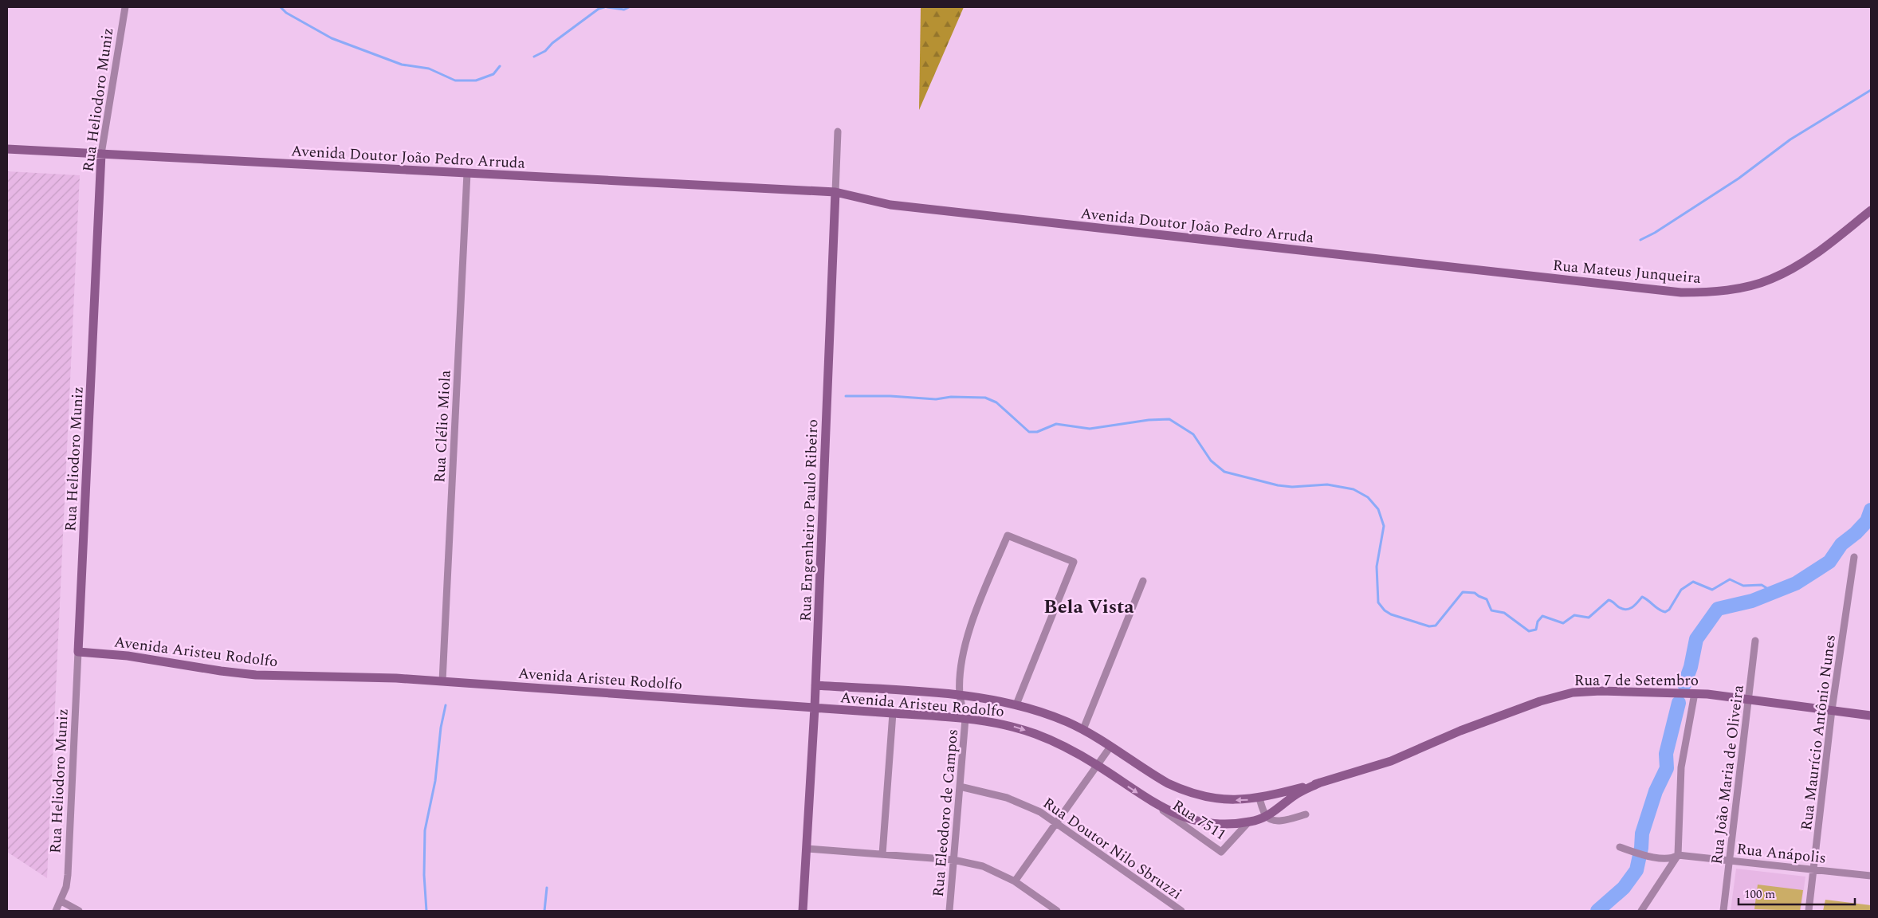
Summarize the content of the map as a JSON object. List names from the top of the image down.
{
  "streets": {
    "street": [
      "Rua Heliodoro Muniz",
      "Avenida Doutor João Pedro Arruda",
      "Rua Mateus Junqueira",
      "Rua Clélio Miola",
      "Rua Engenheiro Paulo Ribeiro",
      "Avenida Aristeu Rodolfo",
      "Rua 7 de Setembro",
      "Rua Maurício Antônio Nunes",
      "Rua João Maria de Oliveira",
      "Rua Eleodoro de Campos",
      "Rua 7511",
      "Rua Doutor Nilo Sbruzzi",
      "Rua Anápolis"
    ]
  },
  "crossings": [
    ["Rua Heliodoro Muniz", "Avenida Doutor João Pedro Arruda"],
    ["Rua Heliodoro Muniz", "Avenida Aristeu Rodolfo"],
    ["Avenida Doutor João Pedro Arruda", "Rua Mateus Junqueira"],
    ["Avenida Doutor João Pedro Arruda", "Rua Clélio Miola"],
    ["Avenida Doutor João Pedro Arruda", "Rua Engenheiro Paulo Ribeiro"],
    ["Rua Clélio Miola", "Avenida Aristeu Rodolfo"],
    ["Rua Engenheiro Paulo Ribeiro", "Avenida Aristeu Rodolfo"],
    ["Avenida Aristeu Rodolfo", "Rua 7 de Setembro"],
    ["Avenida Aristeu Rodolfo", "Rua Eleodoro de Campos"],
    ["Avenida Aristeu Rodolfo", "Rua 7511"],
    ["Rua 7 de Setembro", "Rua Maurício Antônio Nunes"],
    ["Rua 7 de Setembro", "Rua João Maria de Oliveira"],
    ["Rua Maurício Antônio Nunes", "Rua Anápolis"],
    ["Rua João Maria de Oliveira", "Rua Anápolis"],
    ["Rua Eleodoro de Campos", "Rua Doutor Nilo Sbruzzi"]
  ],
  "districts": ["Bela Vista"],
  "scale_bar": "100 m"
}
